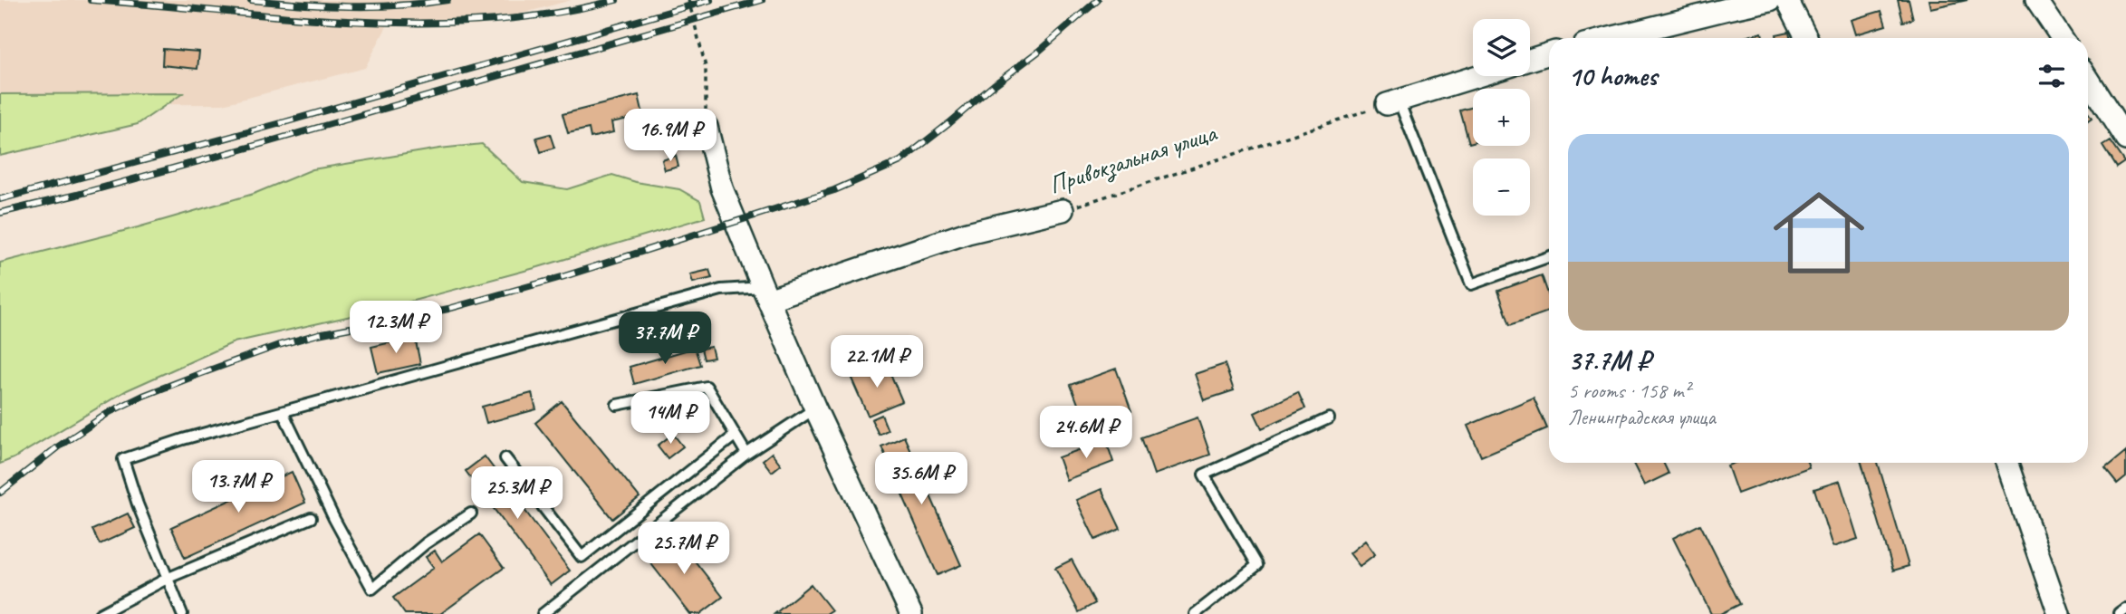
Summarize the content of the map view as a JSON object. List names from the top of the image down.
{
  "streets": {
    "street": ["Привокзальная улица"]
  },
  "page": {
    "map_buttons": ["+", "−"],
    "heading": "10 homes",
    "price": [
      "16.9M ₽",
      "12.3M ₽",
      "37.7M ₽",
      "22.1M ₽",
      "14M ₽",
      "24.6M ₽",
      "35.6M ₽",
      "13.7M ₽",
      "25.3M ₽",
      "25.7M ₽"
    ],
    "list": [
      {
        "name": "37.7M ₽",
        "note": "5 rooms · 158 m² · Ленинградская улица"
      }
    ]
  }
}
